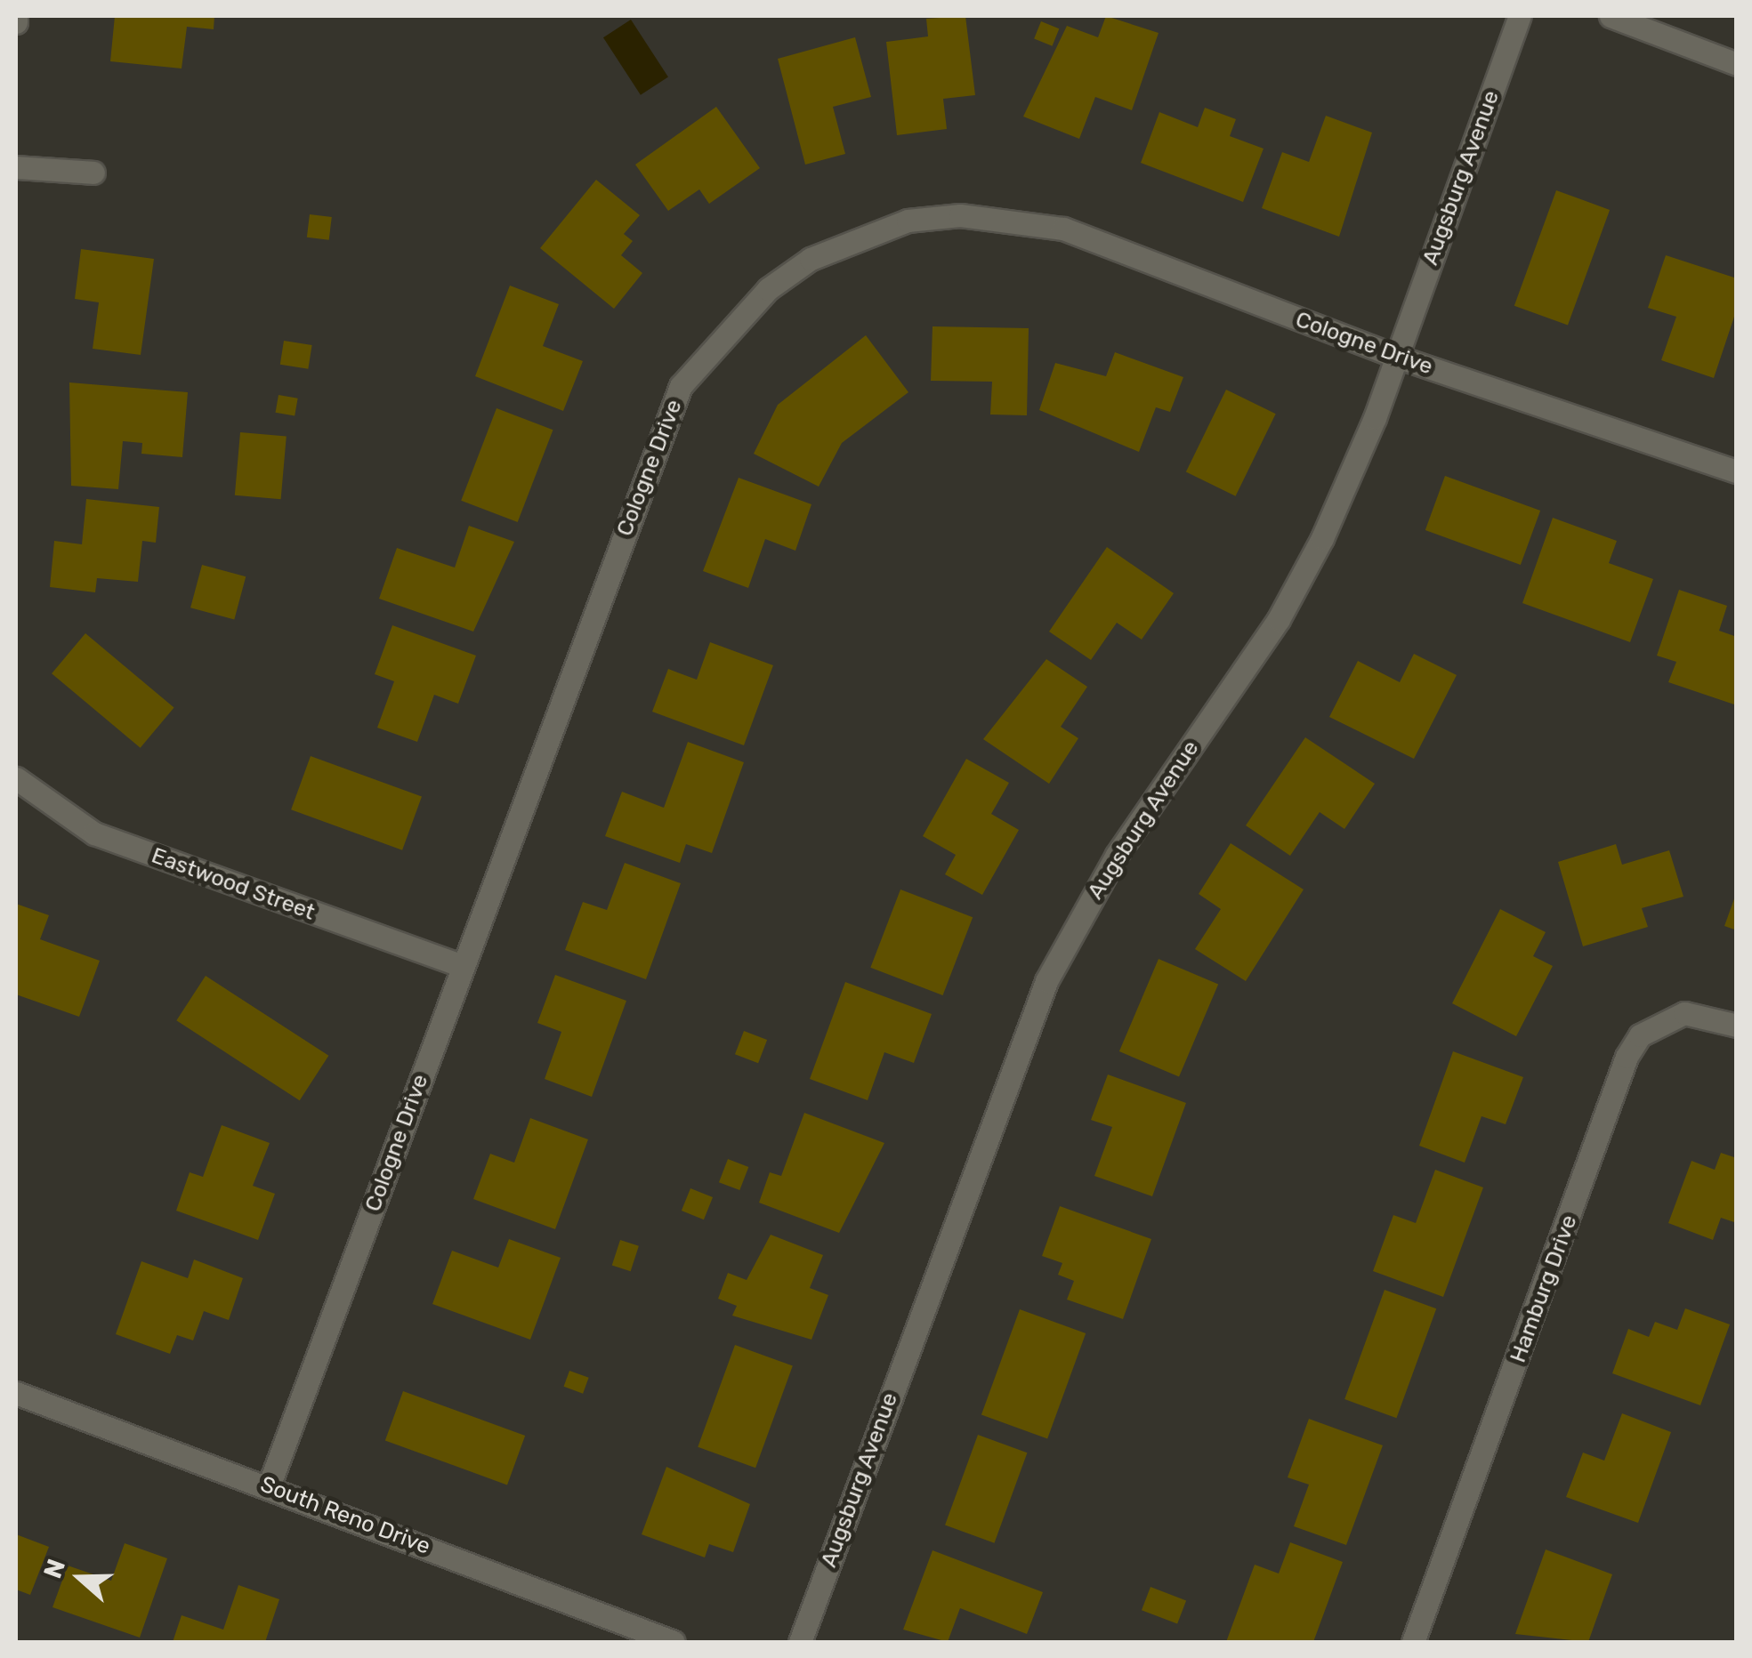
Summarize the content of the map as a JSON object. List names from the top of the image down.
{
  "streets": {
    "street": [
      "Augsburg Avenue",
      "Cologne Drive",
      "Eastwood Street",
      "Hamburg Drive",
      "South Reno Drive"
    ]
  },
  "crossings": [
    ["Augsburg Avenue", "Cologne Drive"],
    ["Cologne Drive", "Eastwood Street"],
    ["Cologne Drive", "South Reno Drive"]
  ],
  "north": "left"
}
